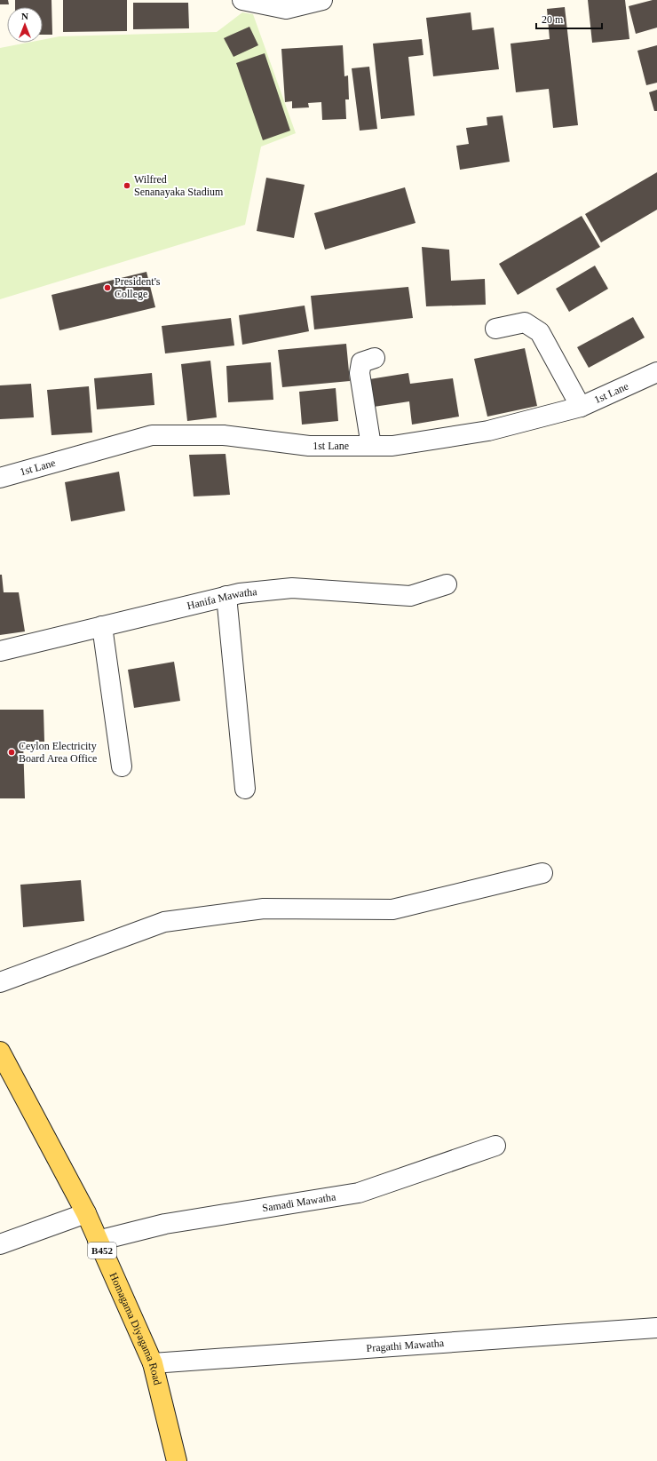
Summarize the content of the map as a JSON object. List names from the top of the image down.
{
  "streets": {
    "main road": ["B452", "Homagama Diyagama Road"],
    "street": [
      "1st Lane",
      "Hanifa Mawatha",
      "Samadi Mawatha",
      "Pragathi Mawatha"
    ]
  },
  "crossings": [
    ["Samadi Mawatha", "Homagama Diyagama Road"],
    ["Homagama Diyagama Road", "Pragathi Mawatha"]
  ],
  "places": ["Wilfred Senanayaka Stadium", "President's College", "Ceylon Electricity Board Area Office"],
  "scale_bar": "20 m",
  "north": "top"
}
